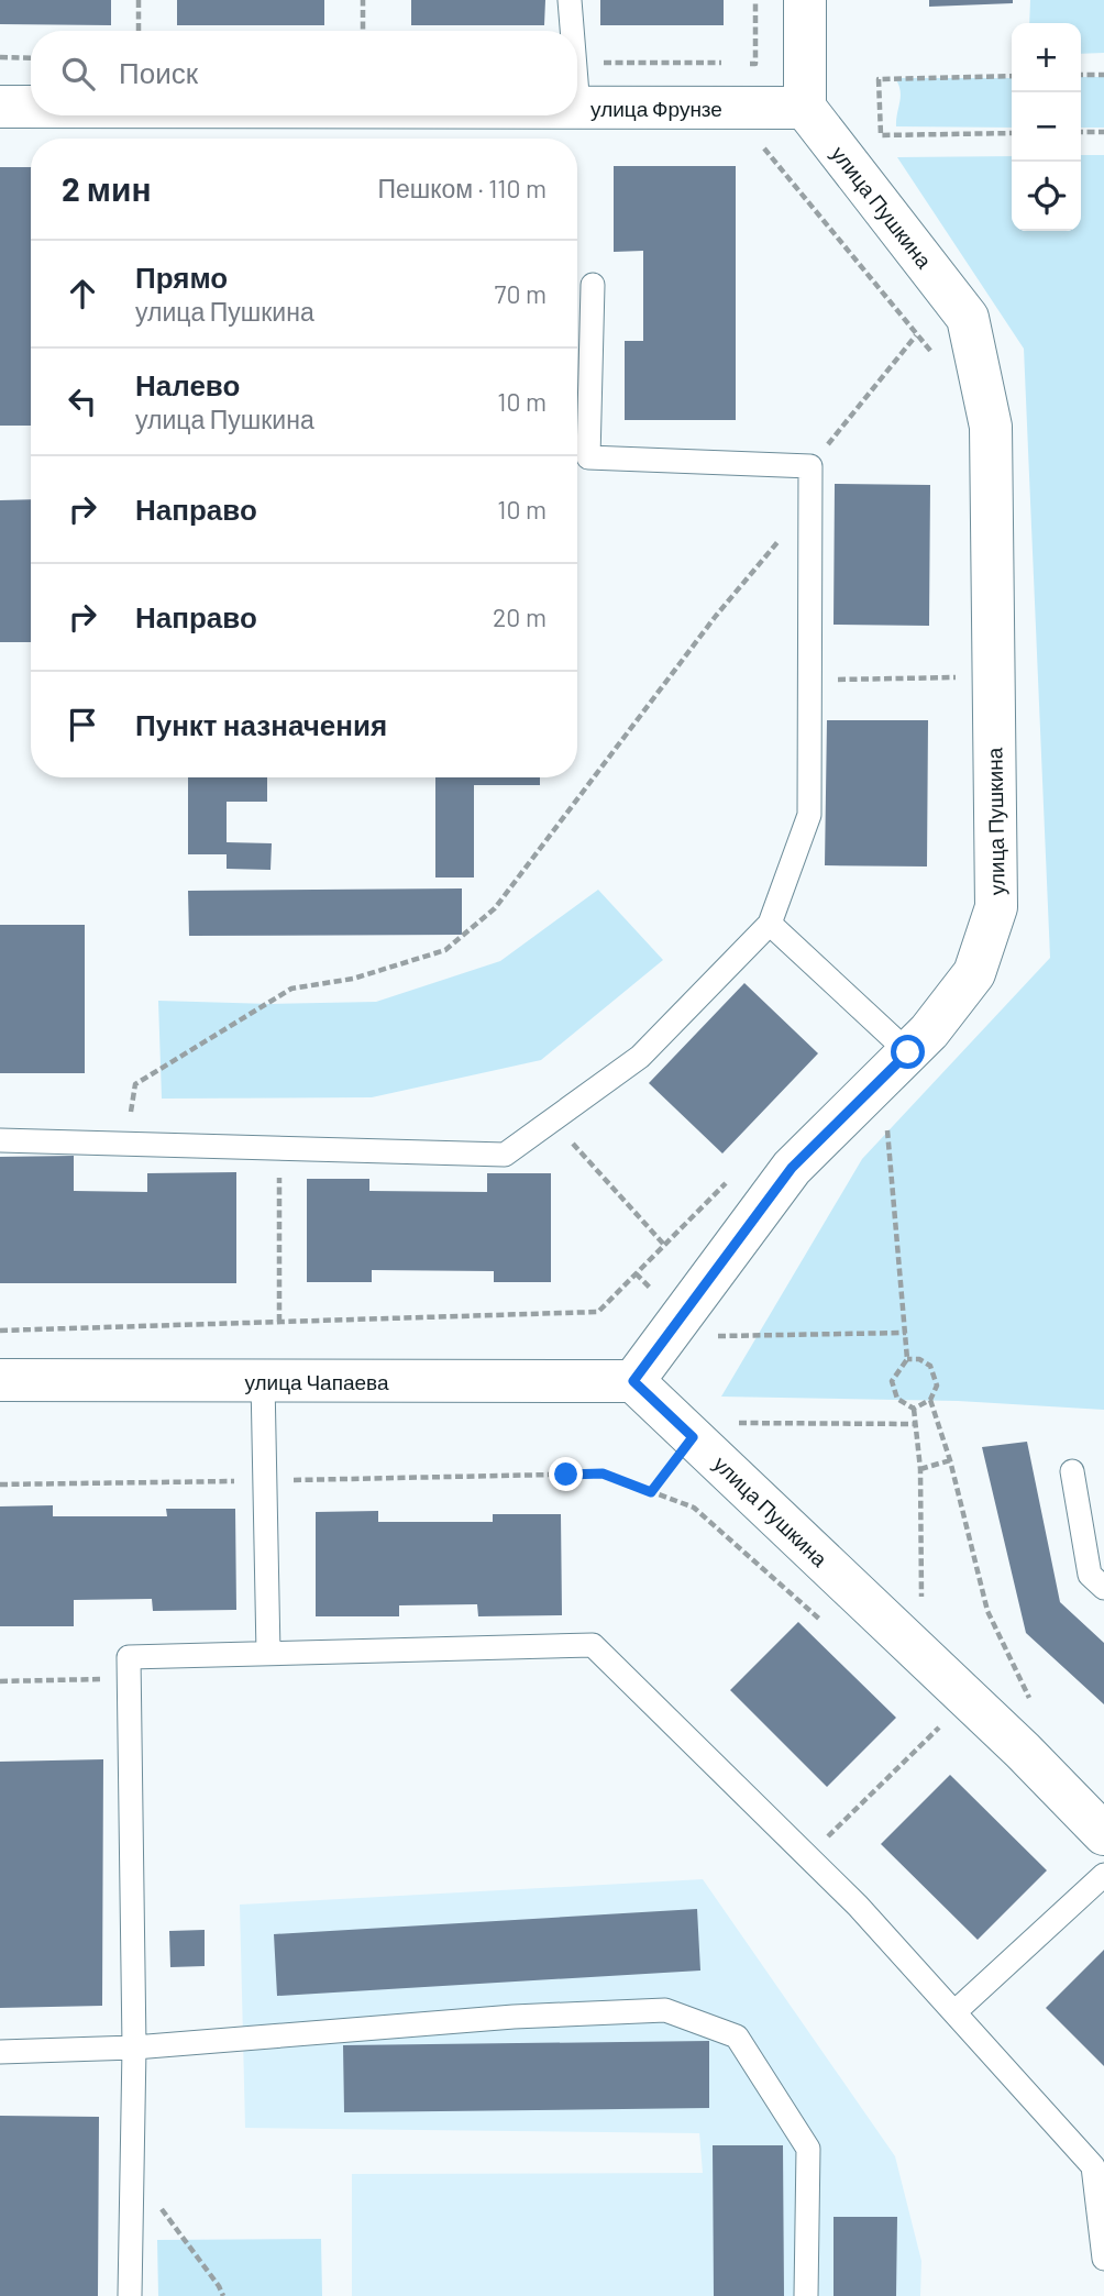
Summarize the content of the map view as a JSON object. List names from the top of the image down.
{
  "streets": {
    "street": ["улица Фрунзе", "улица Пушкина", "улица Чапаева"]
  },
  "crossings": [
    ["улица Фрунзе", "улица Пушкина"],
    ["улица Пушкина", "улица Чапаева"]
  ],
  "page": {
    "map_buttons": ["+", "−"],
    "search": "Поиск",
    "heading": ["2 мин", "Пешком · 110 m"],
    "list": [
      ["Прямо", "улица Пушкина", "70 m"],
      ["Налево", "улица Пушкина", "10 m"],
      ["Направо", "10 m"],
      ["Направо", "20 m"],
      "Пункт назначения"
    ]
  }
}
